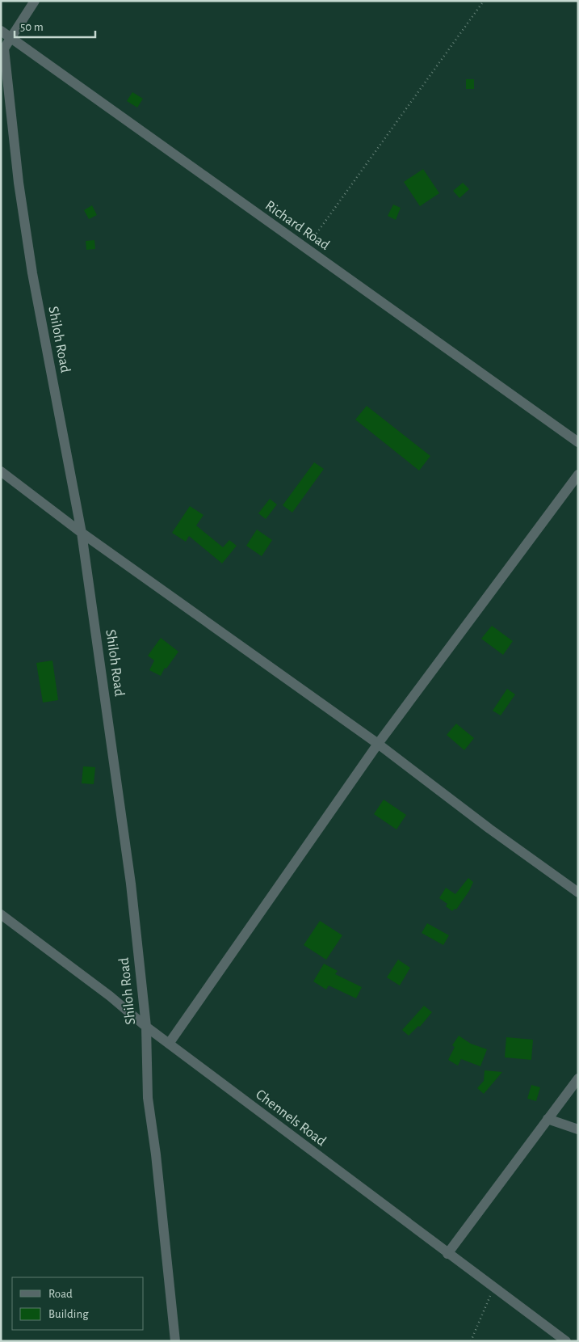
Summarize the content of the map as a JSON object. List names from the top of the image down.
{
  "streets": {
    "street": ["Richard Road", "Shiloh Road", "Chennels Road"]
  },
  "crossings": [
    ["Richard Road", "Shiloh Road"],
    ["Shiloh Road", "Chennels Road"]
  ],
  "legend": ["Road", "Building"],
  "scale_bar": "50 m"
}
